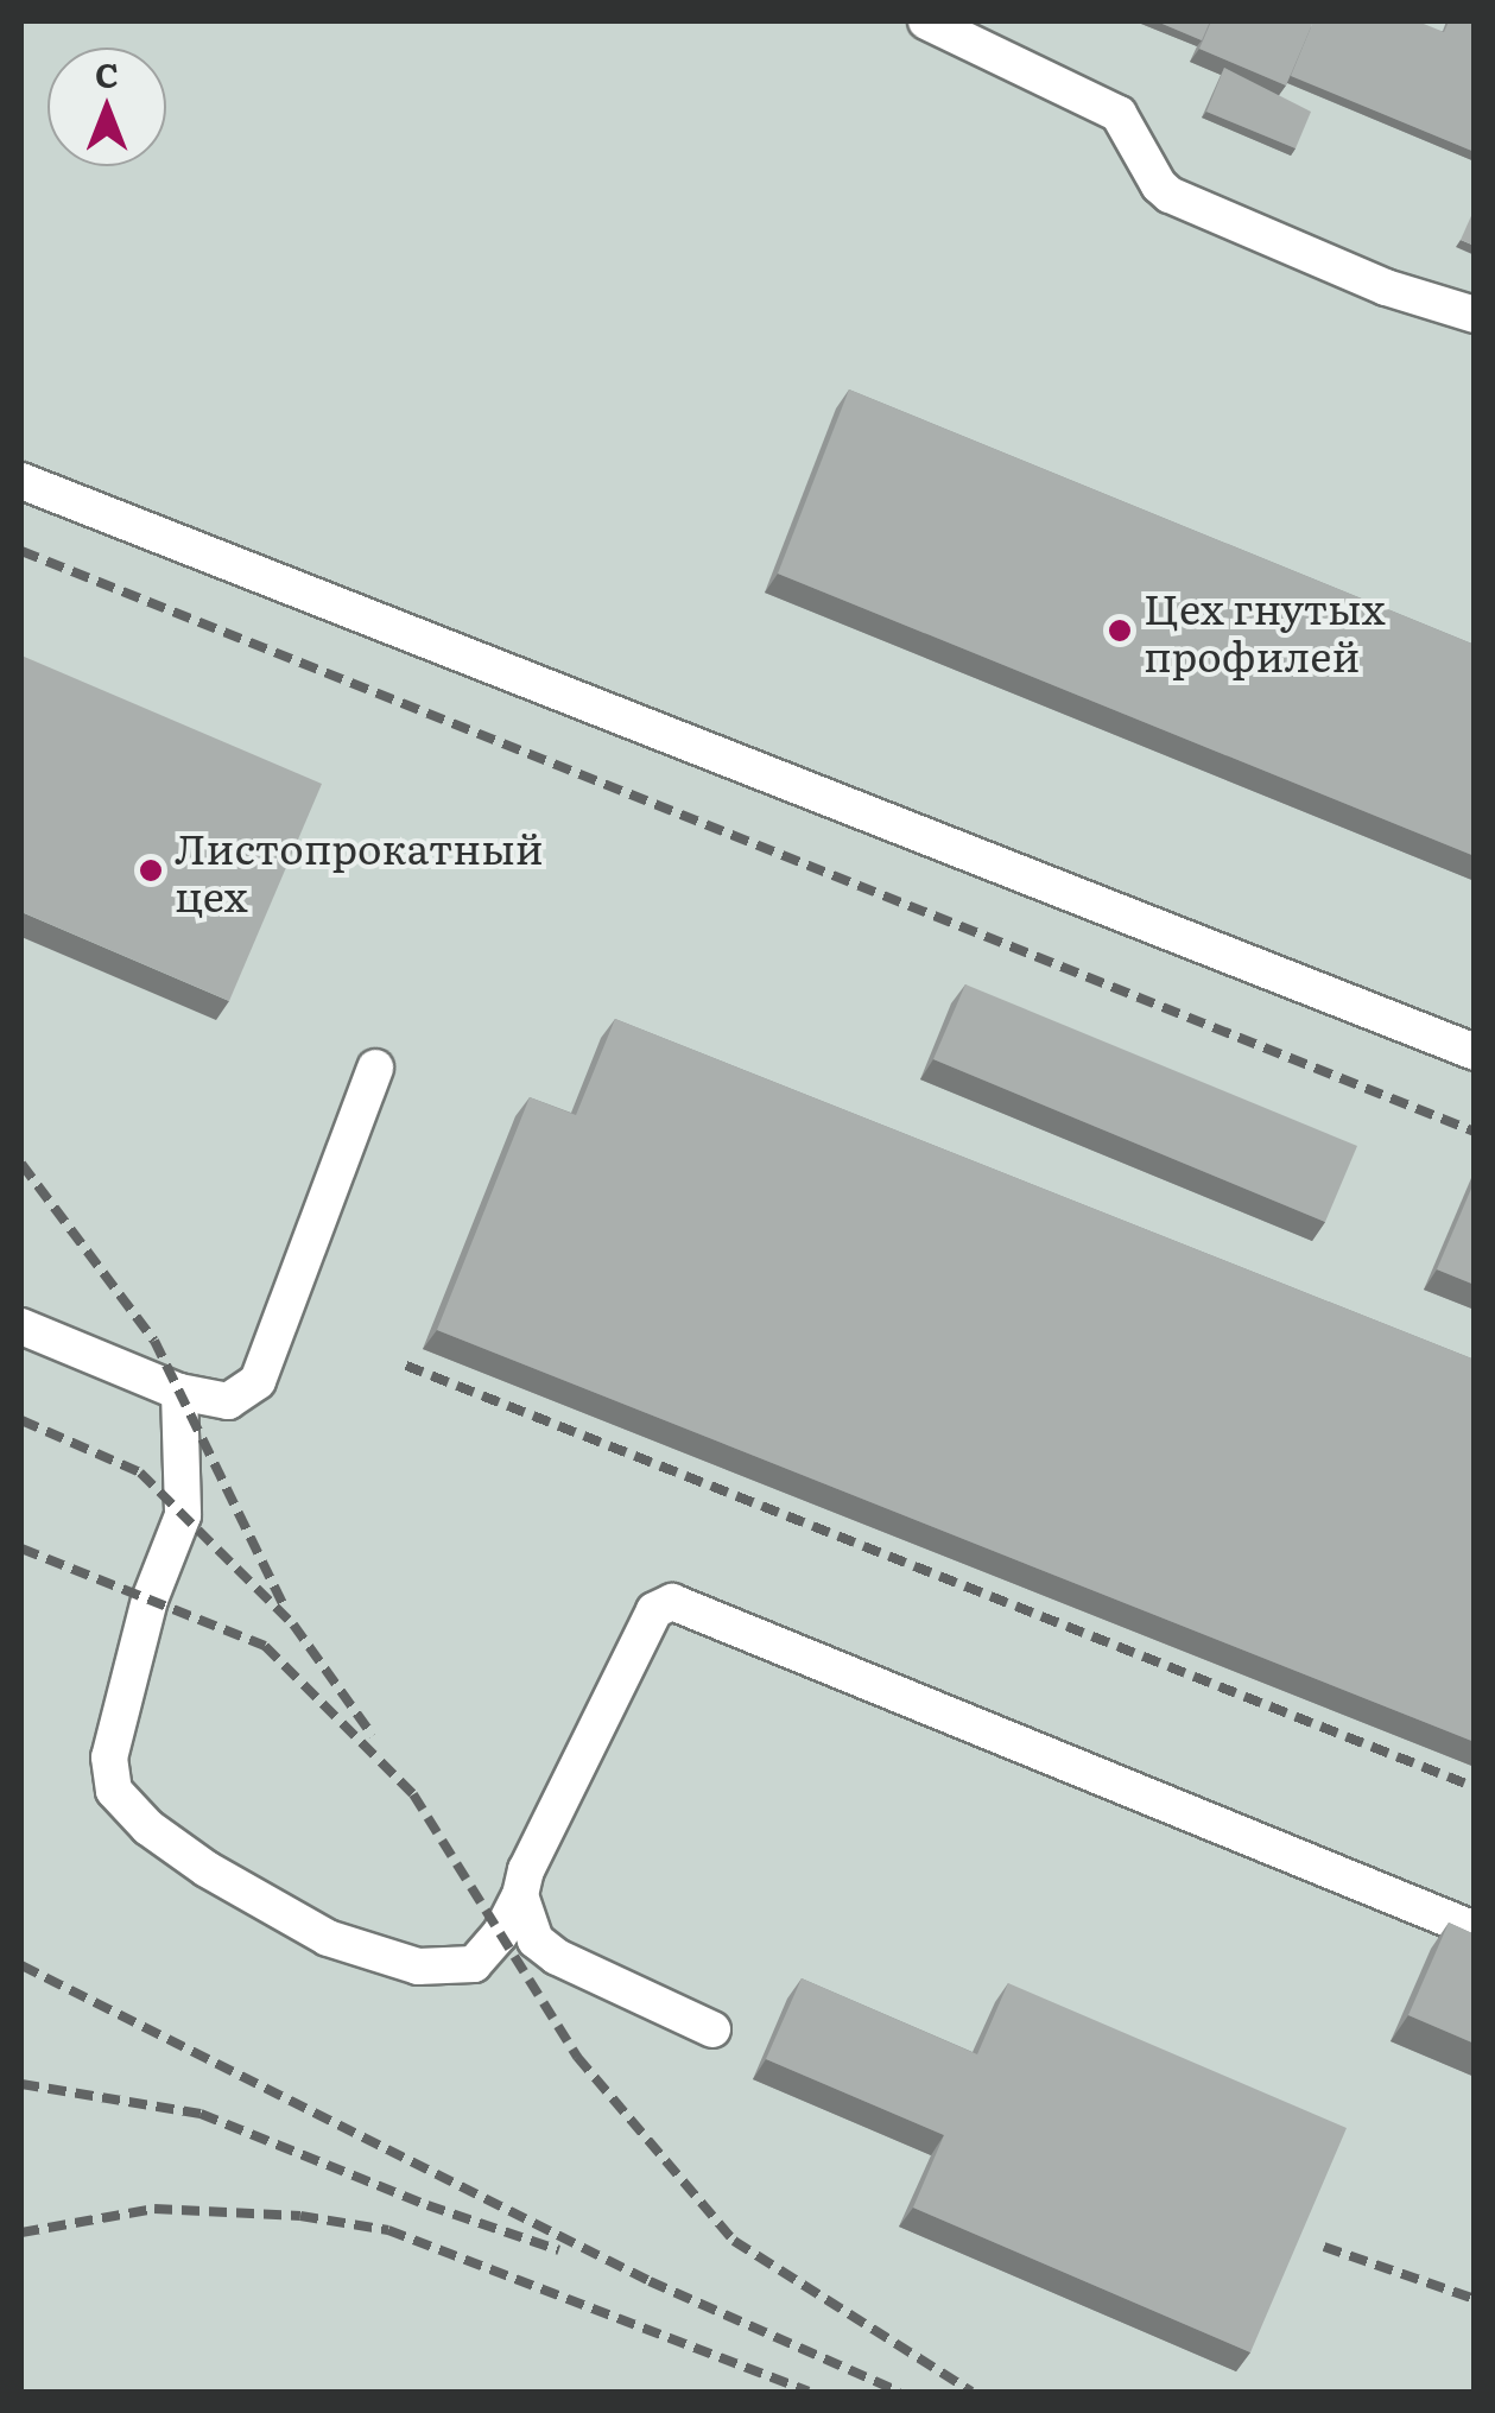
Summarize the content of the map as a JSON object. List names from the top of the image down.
{
  "places": ["Цех гнутых профилей", "Листопрокатный цех"],
  "north": "top"
}
